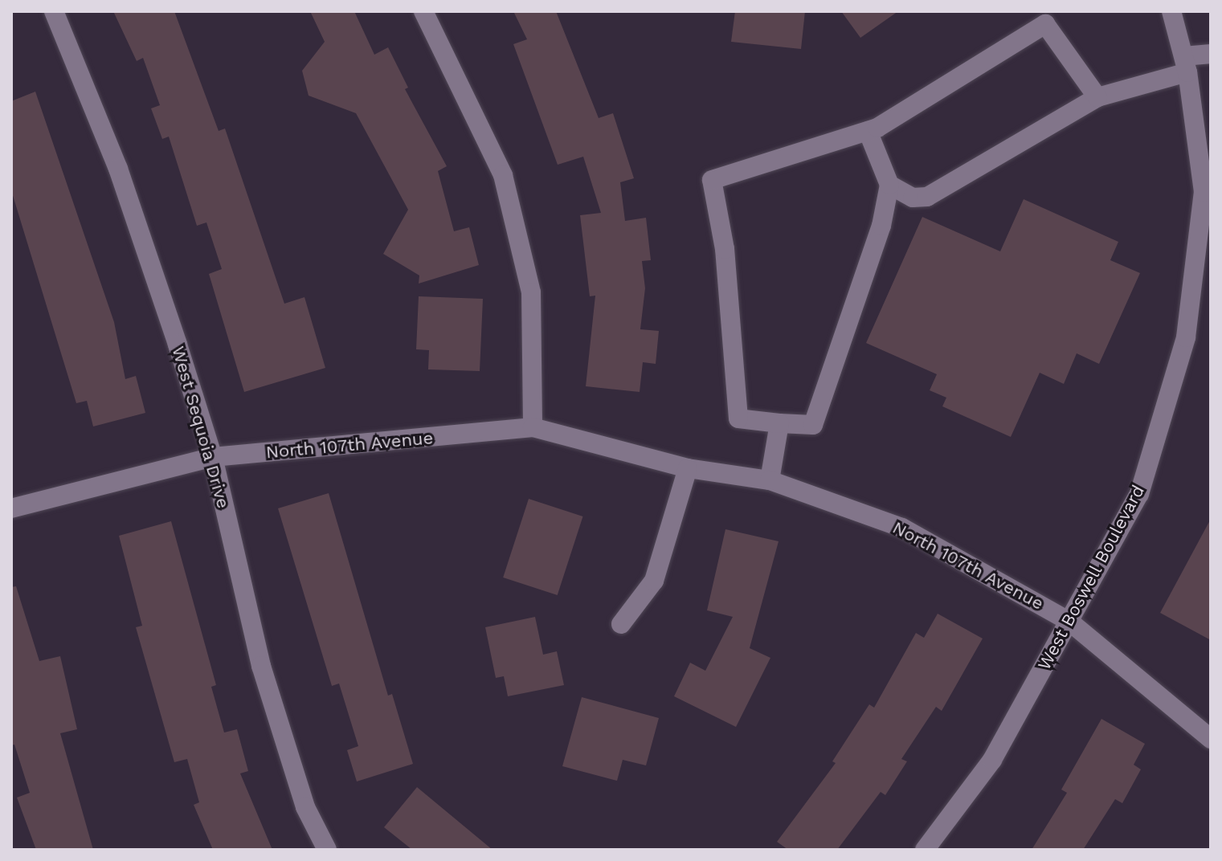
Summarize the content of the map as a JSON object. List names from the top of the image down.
{
  "streets": {
    "street": ["West Sequoia Drive", "North 107th Avenue", "West Boswell Boulevard"]
  },
  "crossings": [
    ["West Sequoia Drive", "North 107th Avenue"],
    ["North 107th Avenue", "West Boswell Boulevard"]
  ]
}
